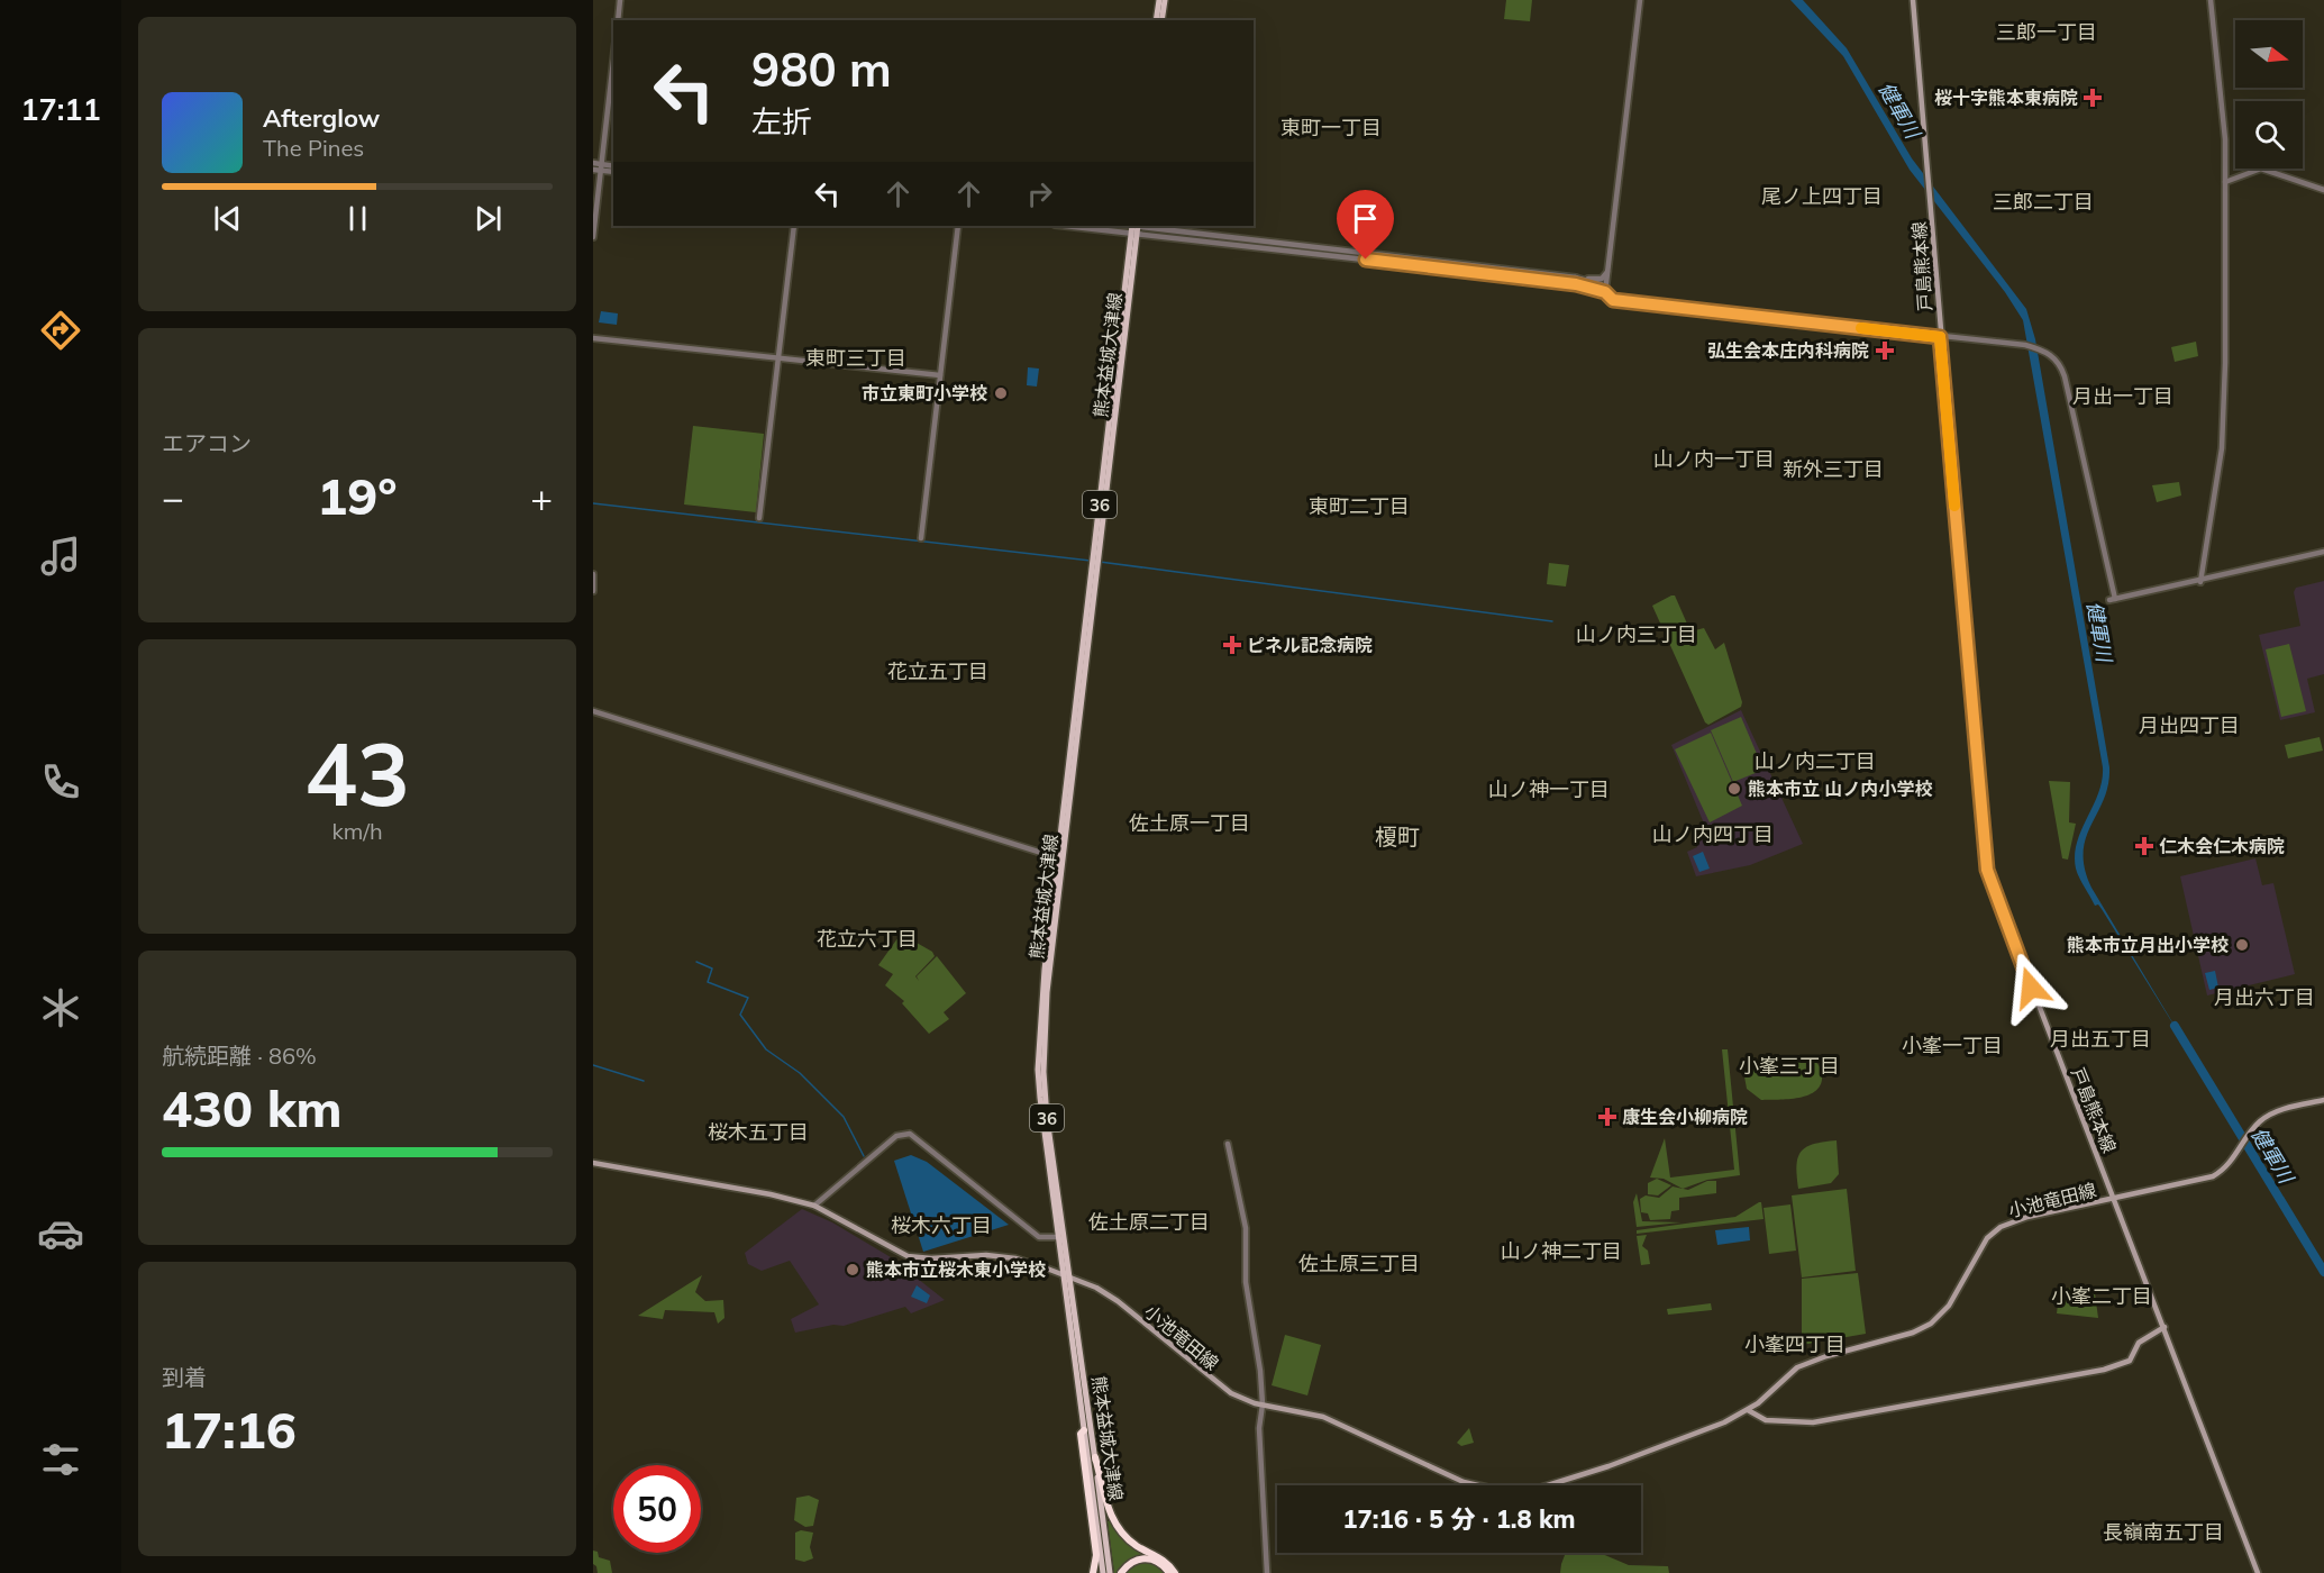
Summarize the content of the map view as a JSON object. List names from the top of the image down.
{
  "streets": {
    "main road": [
      "戸島熊本線",
      "熊本益城大津線",
      "36",
      "小池竜田線"
    ]
  },
  "crossings": [
    ["戸島熊本線", "小池竜田線"],
    ["熊本益城大津線", "小池竜田線"]
  ],
  "districts": [
    "三郎一丁目",
    "東町一丁目",
    "尾ノ上四丁目",
    "三郎二丁目",
    "東町三丁目",
    "月出一丁目",
    "山ノ内一丁目",
    "新外三丁目",
    "東町二丁目",
    "山ノ内三丁目",
    "花立五丁目",
    "月出四丁目",
    "山ノ内二丁目",
    "山ノ神一丁目",
    "佐土原一丁目",
    "山ノ内四丁目",
    "榎町",
    "花立六丁目",
    "月出六丁目",
    "月出五丁目",
    "小峯一丁目",
    "小峯三丁目",
    "桜木五丁目",
    "佐土原二丁目",
    "桜木六丁目",
    "山ノ神二丁目",
    "佐土原三丁目",
    "小峯二丁目",
    "小峯四丁目",
    "長嶺南五丁目"
  ],
  "water": ["健軍川"],
  "places": {
    "health": [
      "桜十字熊本東病院",
      "弘生会本庄内科病院",
      "ピネル記念病院",
      "仁木会仁木病院",
      "康生会小柳病院"
    ],
    "other": [
      "市立東町小学校",
      "熊本市立 山ノ内小学校",
      "熊本市立月出小学校",
      "熊本市立桜木東小学校"
    ]
  },
  "north": "right",
  "page": {
    "tabs": "17:11",
    "turn": ["980 m", "左折"],
    "song": ["Afterglow", "The Pines"],
    "tile": [
      "エアコン",
      ["43", "km/h"],
      ["航続距離 · 86%", "430 km"],
      ["到着", "17:16"]
    ],
    "heat": ["−", "19°", "+"],
    "limit": "50",
    "trip": "17:16 · 5 分 · 1.8 km"
  }
}
